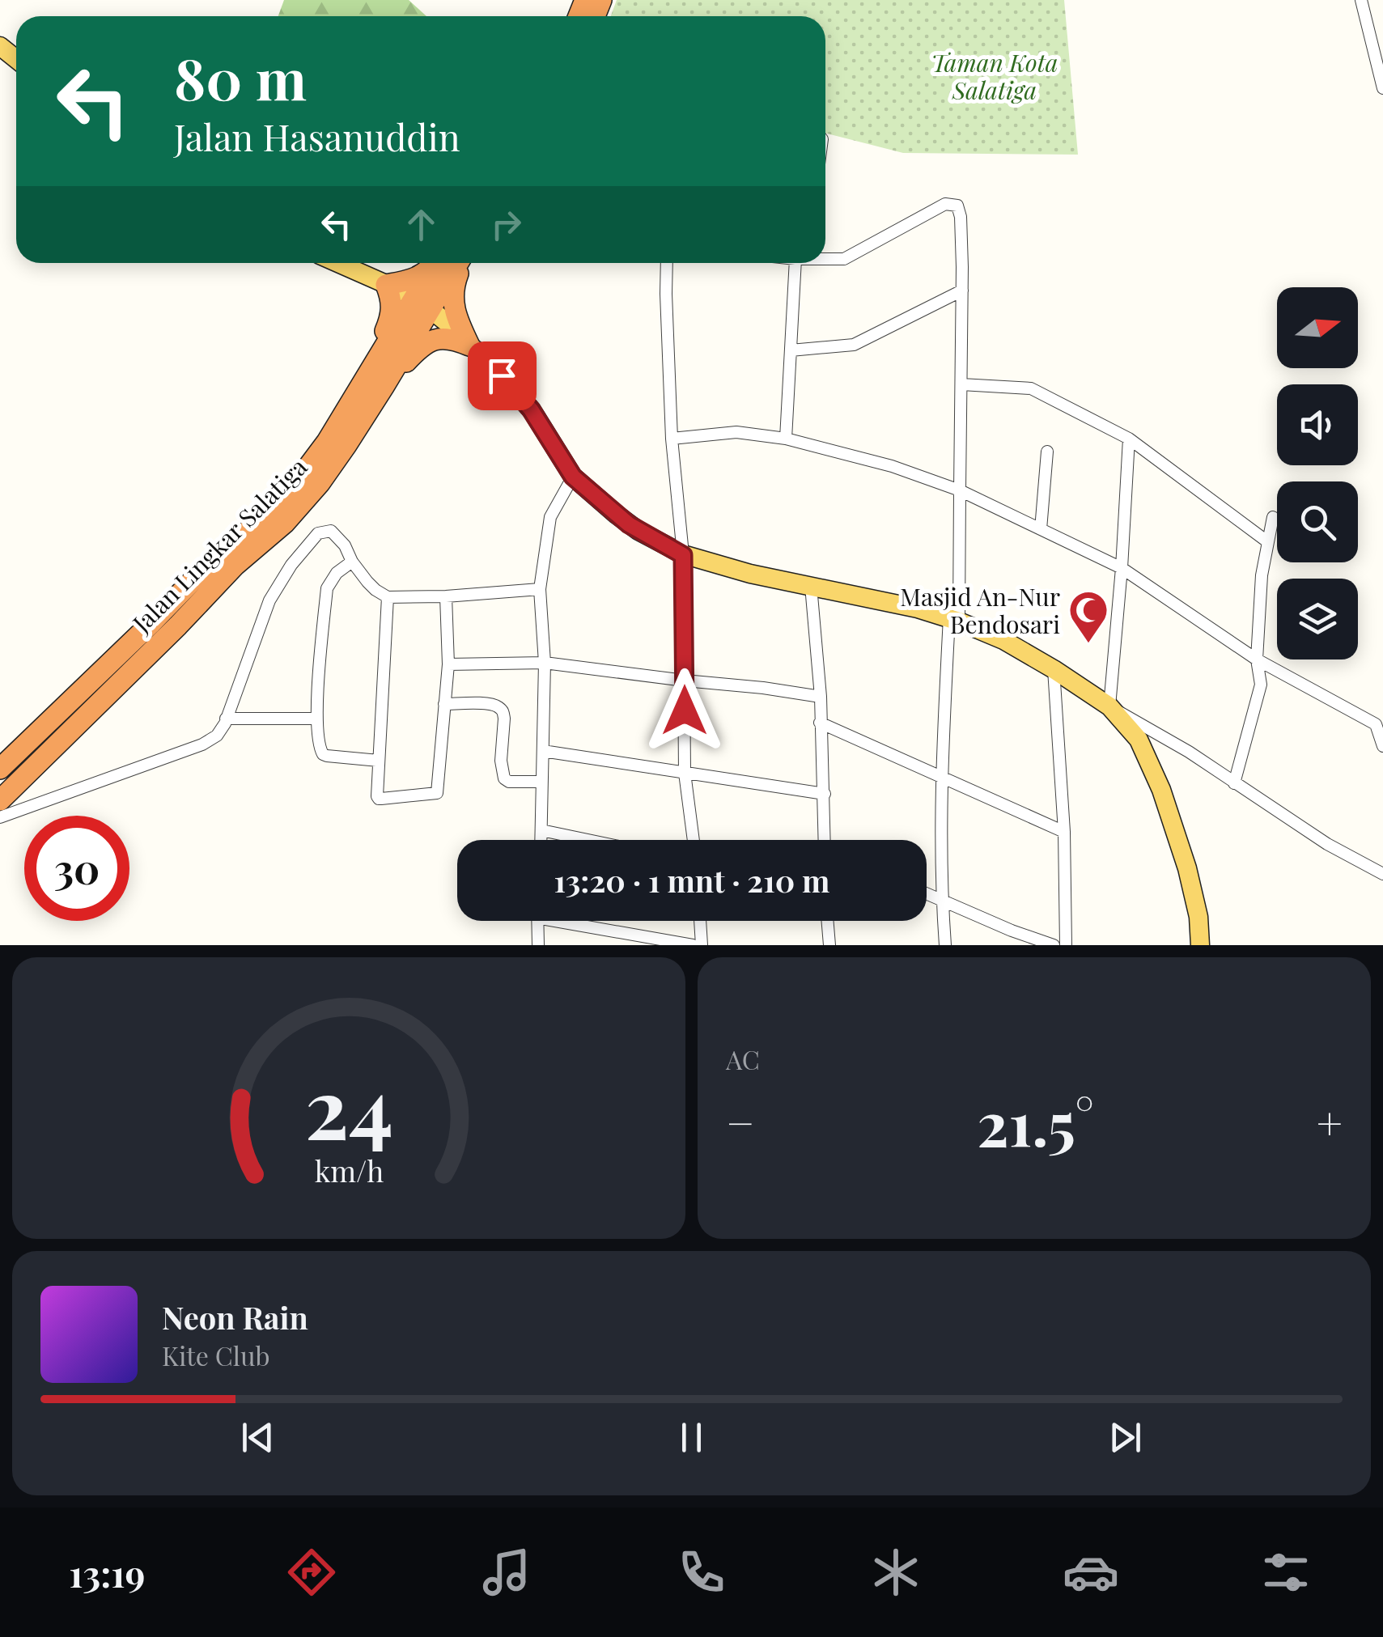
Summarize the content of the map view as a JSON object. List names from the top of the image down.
{
  "streets": {
    "highway": ["Jalan Lingkar Salatiga"]
  },
  "parks": ["Taman Kota Salatiga"],
  "places": {
    "mosque": ["Masjid An-Nur Bendosari"]
  },
  "north": "right",
  "page": {
    "turn": ["80 m", "Jalan Hasanuddin"],
    "limit": "30",
    "trip": "13:20 · 1 mnt · 210 m",
    "tile": "AC",
    "heat": ["−", "21.5°", "+"],
    "song": ["Neon Rain", "Kite Club"],
    "tabs": "13:19",
    "gauge": ["24", "km/h"]
  }
}
